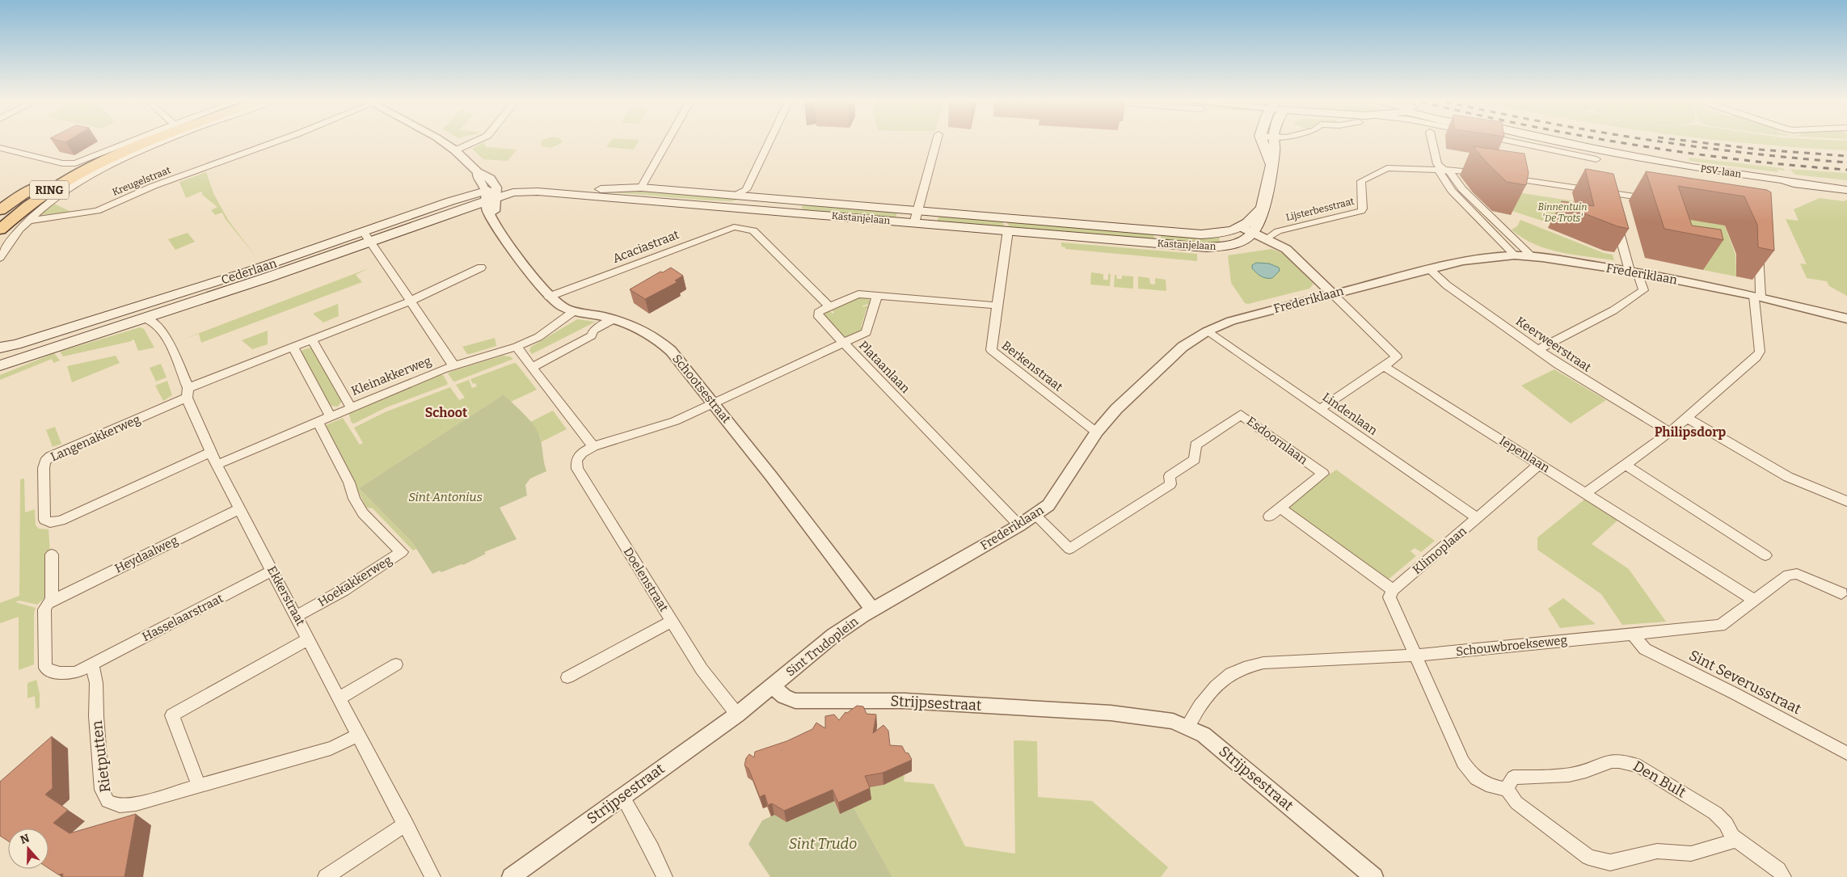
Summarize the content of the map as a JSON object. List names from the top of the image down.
{
  "streets": {
    "main road": [
      "PSV-laan",
      "RING",
      "Kastanjelaan",
      "Cederlaan"
    ],
    "street": [
      "Kreugelstraat",
      "Lijsterbesstraat",
      "Acaciastraat",
      "Frederiklaan",
      "Keerweerstraat",
      "Berkenstraat",
      "Plataanlaan",
      "Kleinakkerweg",
      "Schootsestraat",
      "Lindenlaan",
      "Langenakkerweg",
      "Esdoornlaan",
      "Iepenlaan",
      "Klimoplaan",
      "Heydaalweg",
      "Doelenstraat",
      "Hoekakkerweg",
      "Ekkerstraat",
      "Hasselaarstraat",
      "Schouwbroekseweg",
      "Sint Trudoplein",
      "Sint Severusstraat",
      "Strijpsestraat",
      "Rietputten",
      "Den Bult"
    ]
  },
  "crossings": [
    ["Kastanjelaan", "Cederlaan"],
    ["Kastanjelaan", "Berkenstraat"],
    ["Kastanjelaan", "Schootsestraat"],
    ["Acaciastraat", "Plataanlaan"],
    ["Acaciastraat", "Schootsestraat"],
    ["Cederlaan", "Schootsestraat"],
    ["Cederlaan", "Ekkerstraat"],
    ["Frederiklaan", "Keerweerstraat"],
    ["Frederiklaan", "Berkenstraat"],
    ["Frederiklaan", "Plataanlaan"],
    ["Frederiklaan", "Schootsestraat"],
    ["Frederiklaan", "Lindenlaan"],
    ["Frederiklaan", "Esdoornlaan"],
    ["Frederiklaan", "Sint Trudoplein"],
    ["Kleinakkerweg", "Schootsestraat"],
    ["Kleinakkerweg", "Hoekakkerweg"],
    ["Kleinakkerweg", "Ekkerstraat"],
    ["Schootsestraat", "Sint Trudoplein"],
    ["Lindenlaan", "Klimoplaan"],
    ["Langenakkerweg", "Ekkerstraat"],
    ["Iepenlaan", "Klimoplaan"],
    ["Iepenlaan", "Schouwbroekseweg"],
    ["Heydaalweg", "Ekkerstraat"],
    ["Doelenstraat", "Strijpsestraat"],
    ["Hoekakkerweg", "Ekkerstraat"],
    ["Ekkerstraat", "Hasselaarstraat"],
    ["Ekkerstraat", "Rietputten"],
    ["Hasselaarstraat", "Rietputten"],
    ["Schouwbroekseweg", "Sint Severusstraat"],
    ["Schouwbroekseweg", "Strijpsestraat"],
    ["Sint Trudoplein", "Strijpsestraat"]
  ],
  "districts": ["Schoot", "Philipsdorp"],
  "parks": ["Binnentuin 'De Trots'", "Sint Antonius", "Sint Trudo"],
  "north": "top"
}
